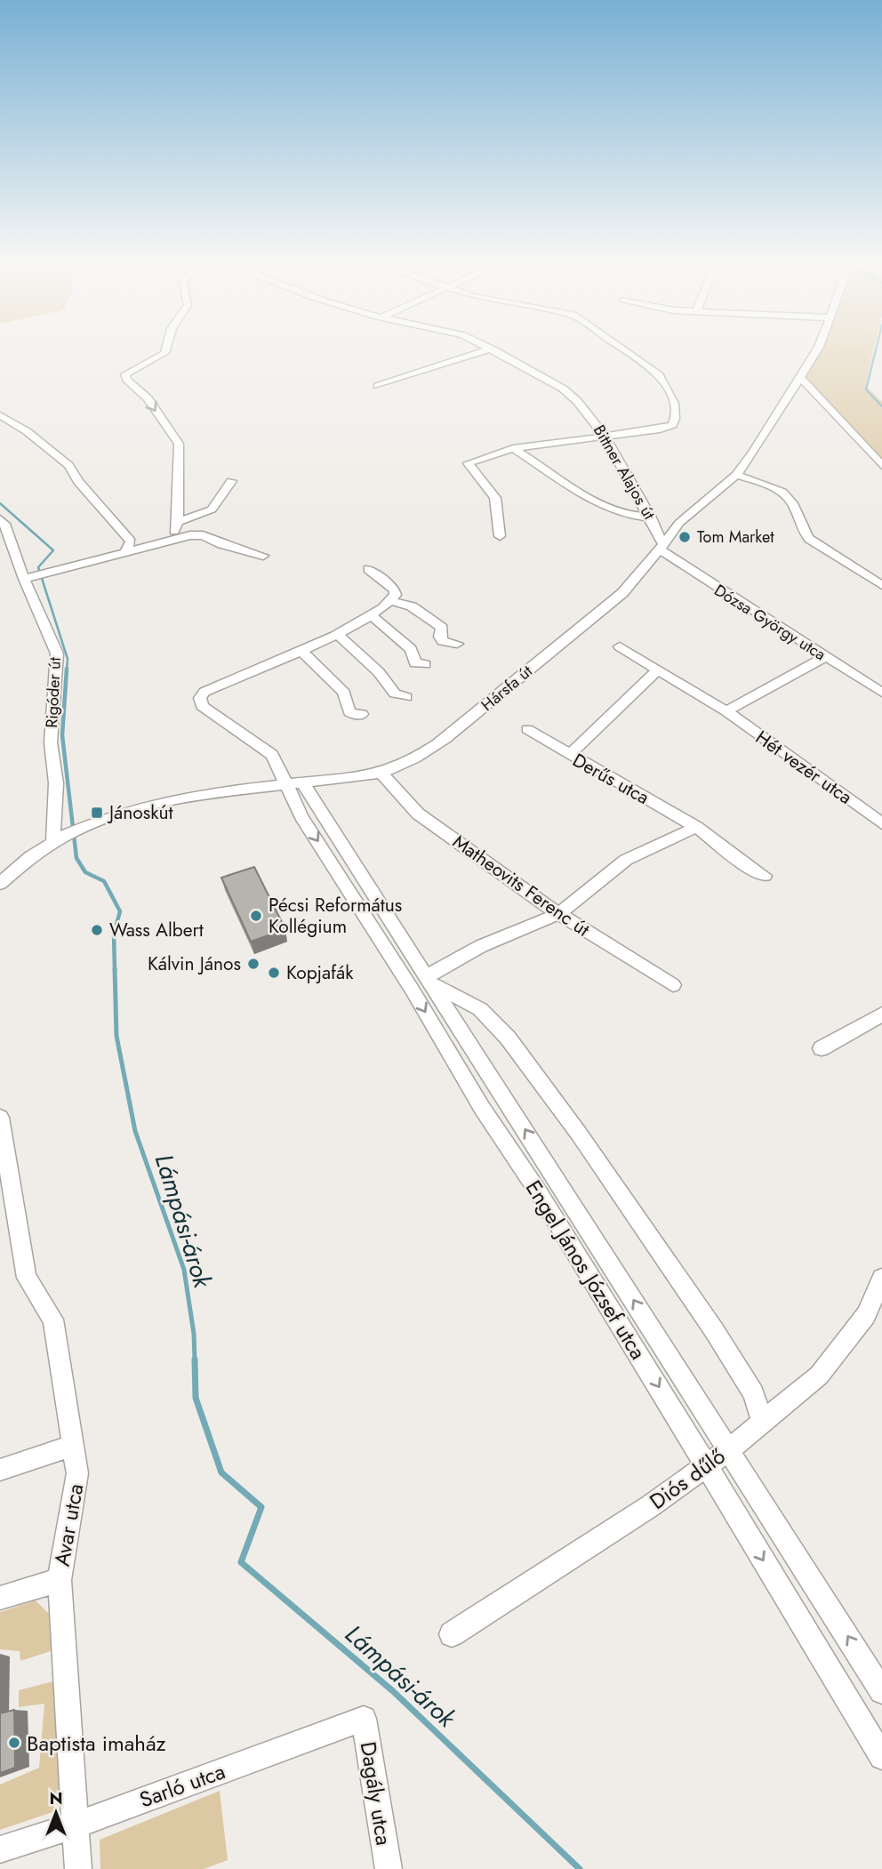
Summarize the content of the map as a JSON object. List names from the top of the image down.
{
  "streets": {
    "street": [
      "Bittner Alajos út",
      "Dózsa György utca",
      "Hársfa út",
      "Rigóder út",
      "Hét vezér utca",
      "Derűs utca",
      "Matheovits Ferenc út",
      "Engel János József utca",
      "Diós dűlő",
      "Avar utca",
      "Sarló utca",
      "Dagály utca"
    ]
  },
  "crossings": [
    ["Bittner Alajos út", "Dózsa György utca"],
    ["Bittner Alajos út", "Hársfa út"],
    ["Dózsa György utca", "Hársfa út"],
    ["Hársfa út", "Rigóder út"],
    ["Hársfa út", "Matheovits Ferenc út"],
    ["Hársfa út", "Engel János József utca"],
    ["Engel János József utca", "Diós dűlő"],
    ["Avar utca", "Sarló utca"],
    ["Sarló utca", "Dagály utca"]
  ],
  "water": ["Lámpási-árok"],
  "places": {
    "other": [
      "Tom Market",
      "Pécsi Református Kollégium",
      "Wass Albert",
      "Kálvin János",
      "Kopjafák",
      "Baptista imaház"
    ],
    "transit": ["Jánoskút"]
  },
  "north": "top"
}
